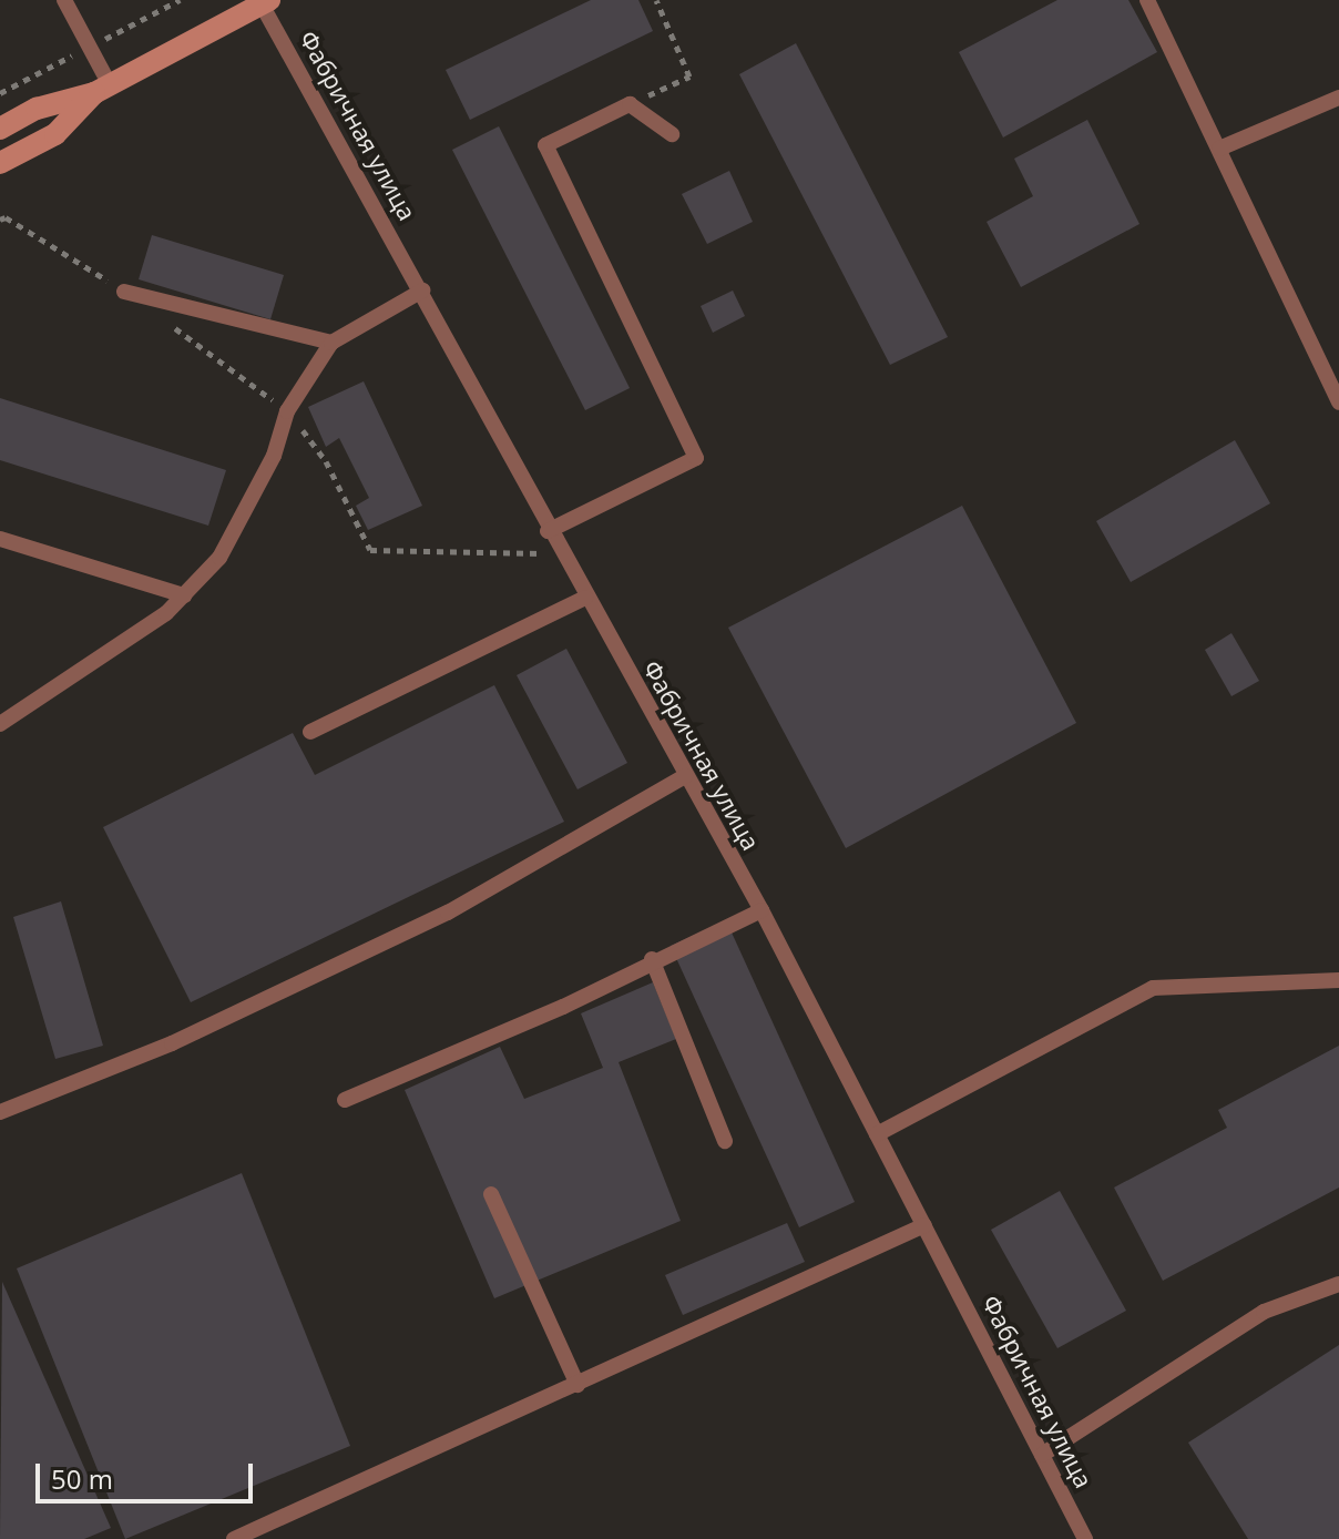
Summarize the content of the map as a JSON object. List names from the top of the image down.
{
  "streets": {
    "lane": ["Фабричная улица"]
  },
  "scale_bar": "50 m"
}
